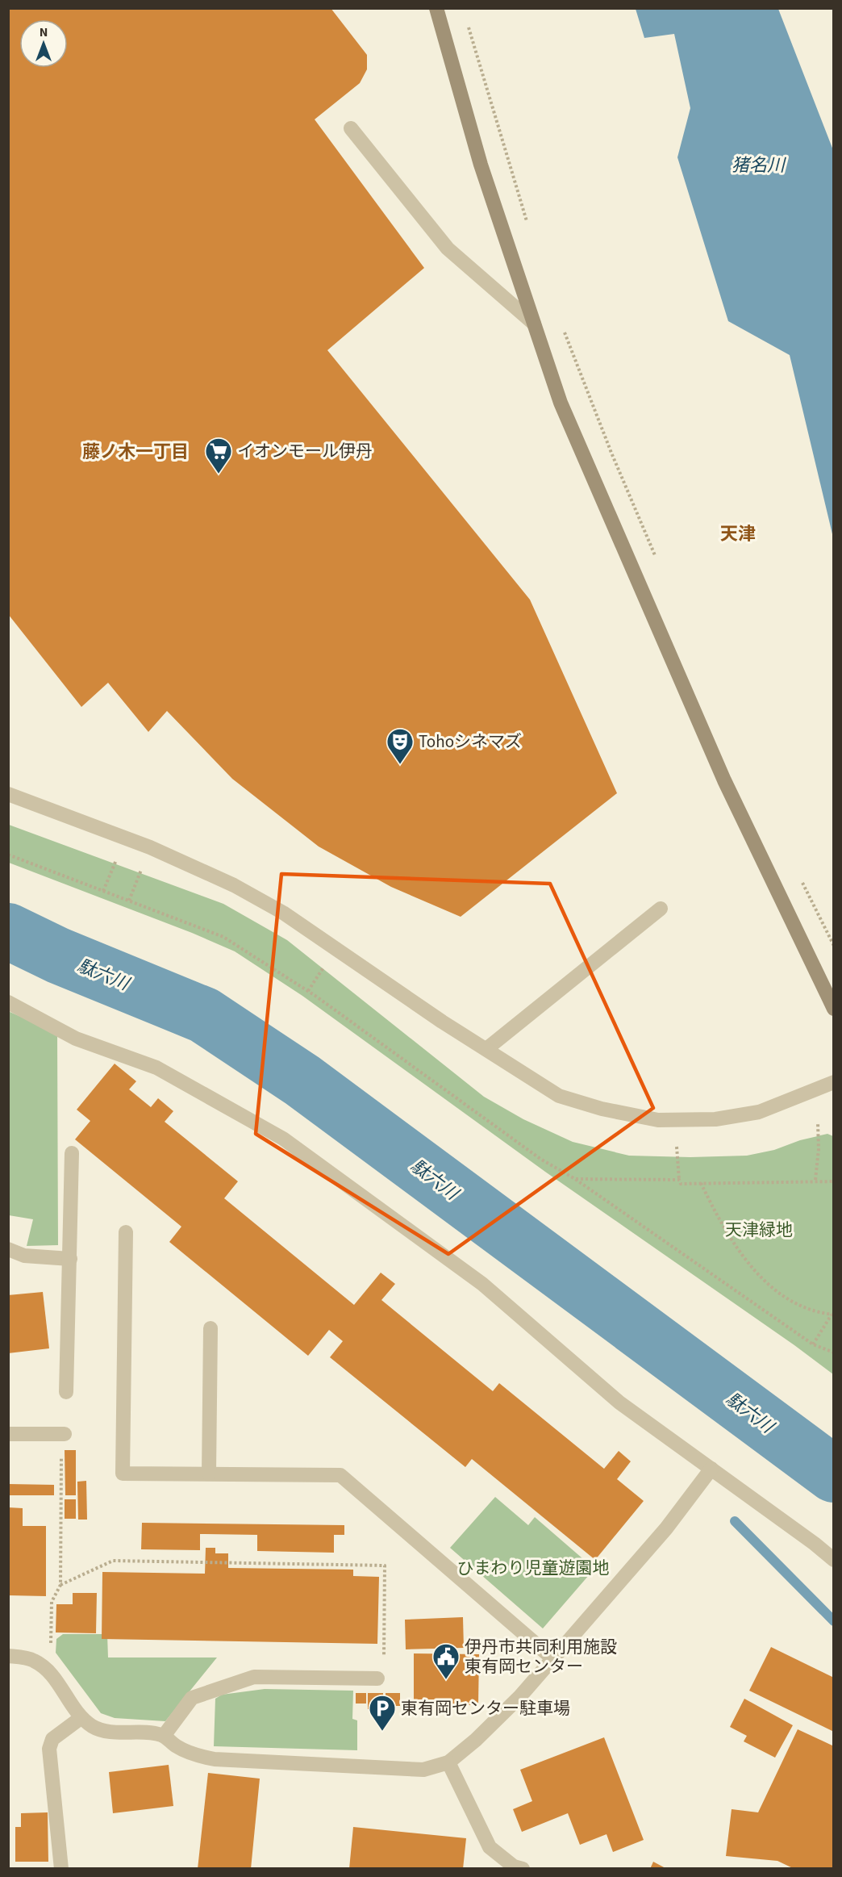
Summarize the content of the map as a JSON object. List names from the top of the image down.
{
  "districts": ["藤ノ木一丁目", "天津"],
  "water": ["猪名川", "駄六川"],
  "parks": ["天津緑地", "ひまわり児童遊園地"],
  "places": {
    "supermarket": ["イオンモール伊丹"],
    "theatre": ["Tohoシネマズ"],
    "public building": ["伊丹市共同利用施設 東有岡センター"],
    "parking": ["東有岡センター駐車場"]
  },
  "north": "top"
}
